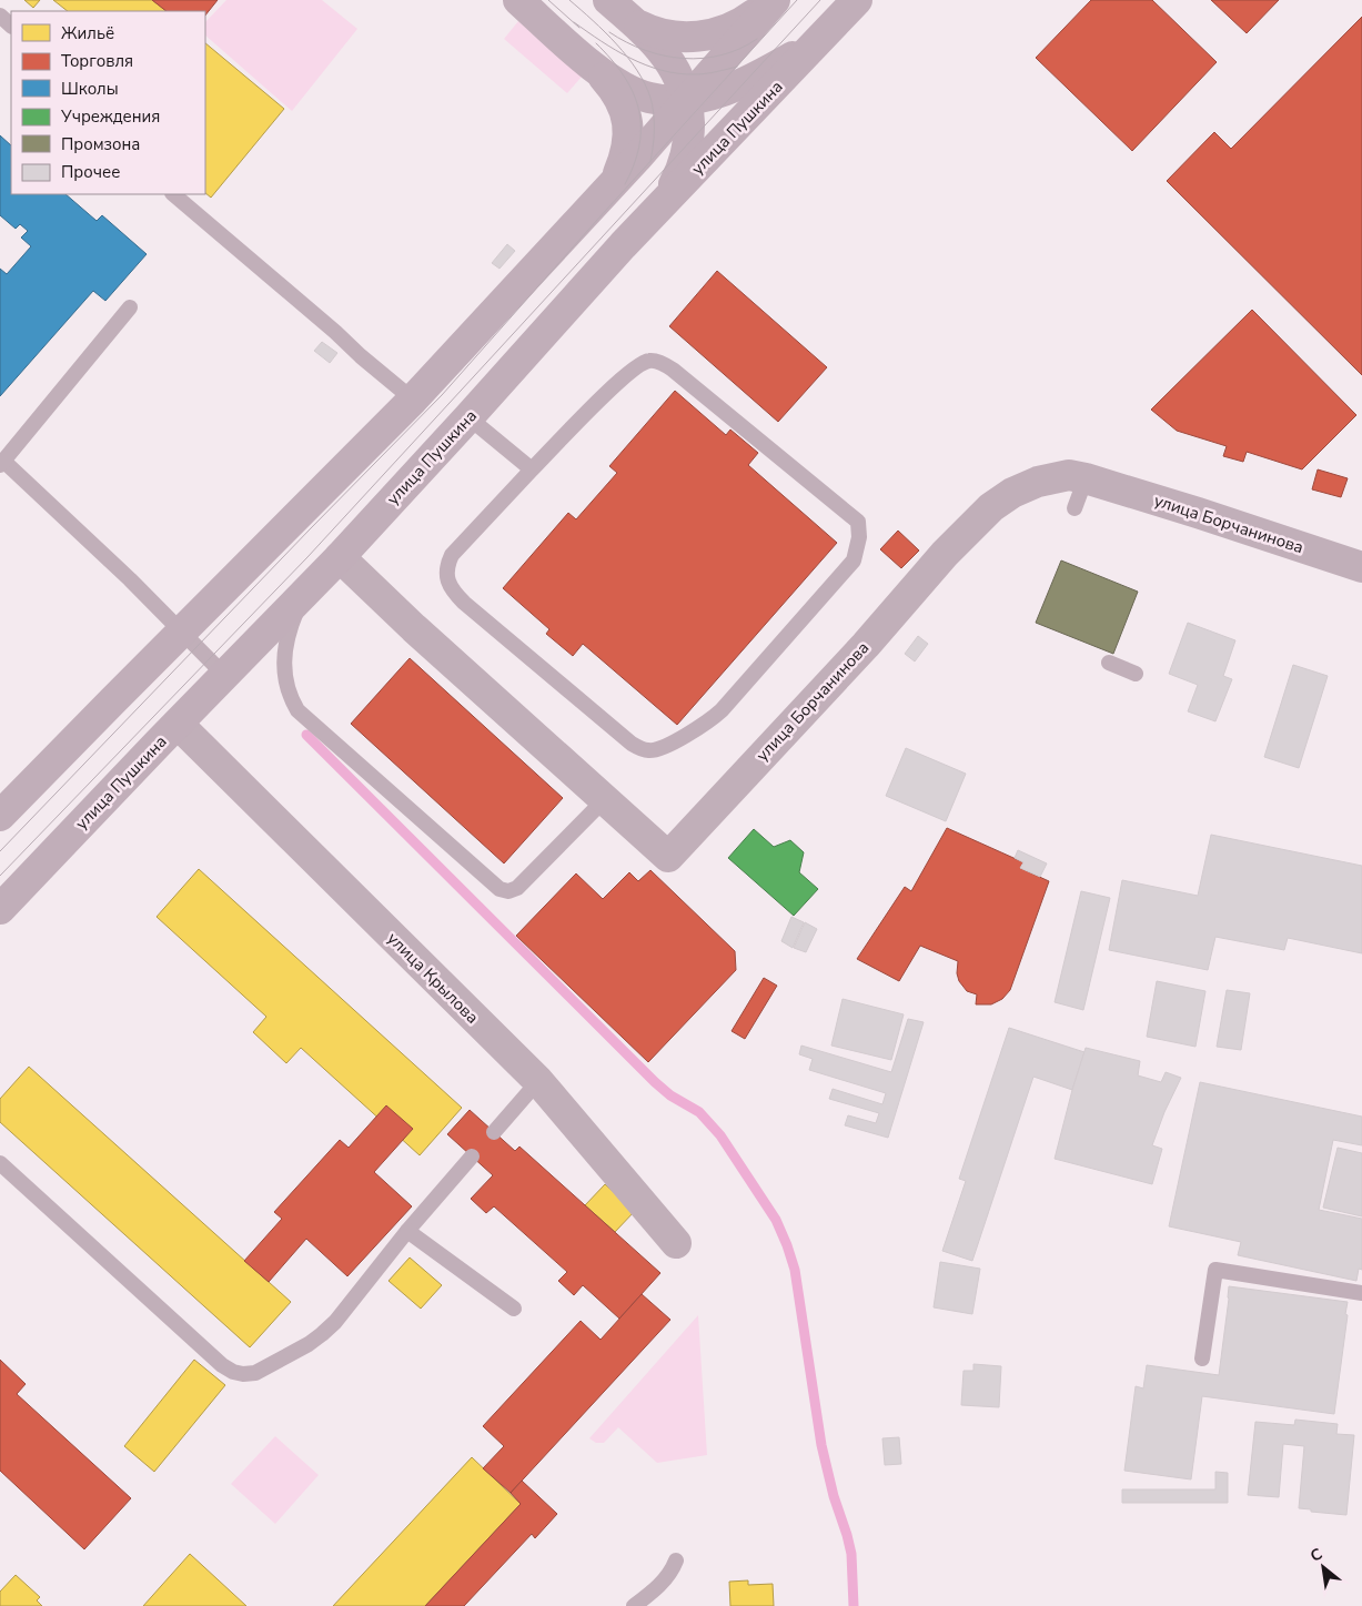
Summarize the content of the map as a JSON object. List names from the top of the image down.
{
  "streets": {
    "main road": ["улица Пушкина"],
    "street": ["улица Борчанинова", "улица Крылова"]
  },
  "crossings": [
    ["улица Пушкина", "улица Борчанинова"],
    ["улица Пушкина", "улица Крылова"]
  ],
  "legend": [
    "Жильё",
    "Торговля",
    "Школы",
    "Учреждения",
    "Промзона",
    "Прочее"
  ],
  "north": "top left"
}
